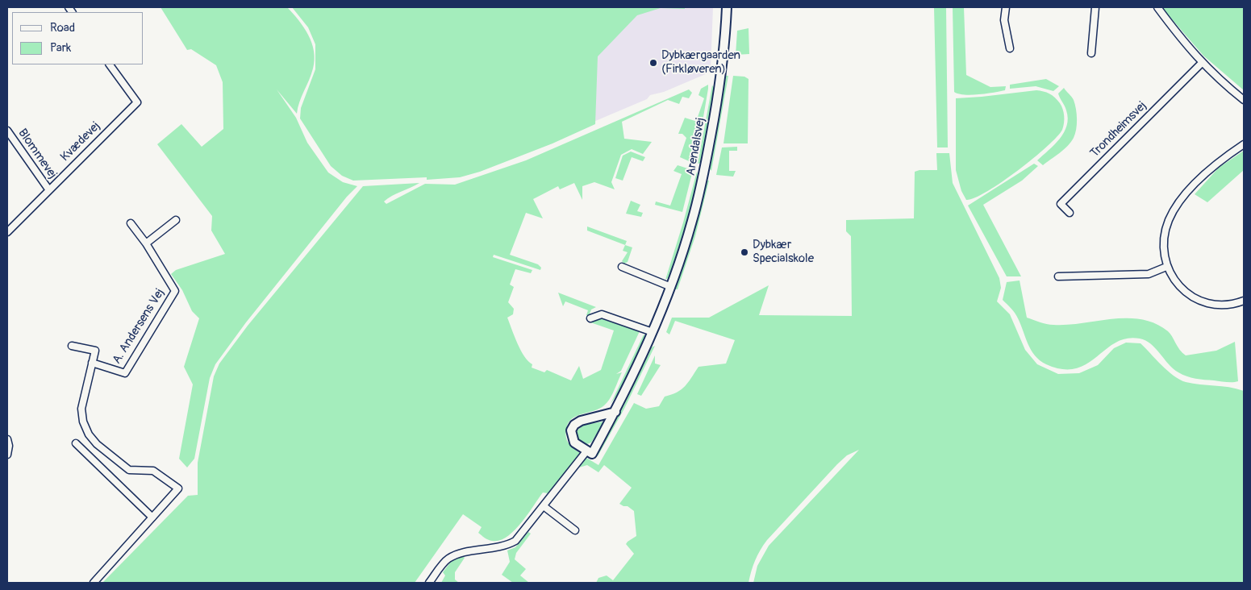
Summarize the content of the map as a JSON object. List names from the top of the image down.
{
  "streets": {
    "street": [
      "Trondheimsvej",
      "Kvædevej",
      "Arendalsvej",
      "Blommevej",
      "A. Andersens Vej"
    ]
  },
  "crossings": [
    ["Kvædevej", "Blommevej"]
  ],
  "places": ["Dybkærgaarden (Firkløveren)", "Dybkær Specialskole"],
  "legend": ["Road", "Park"]
}
